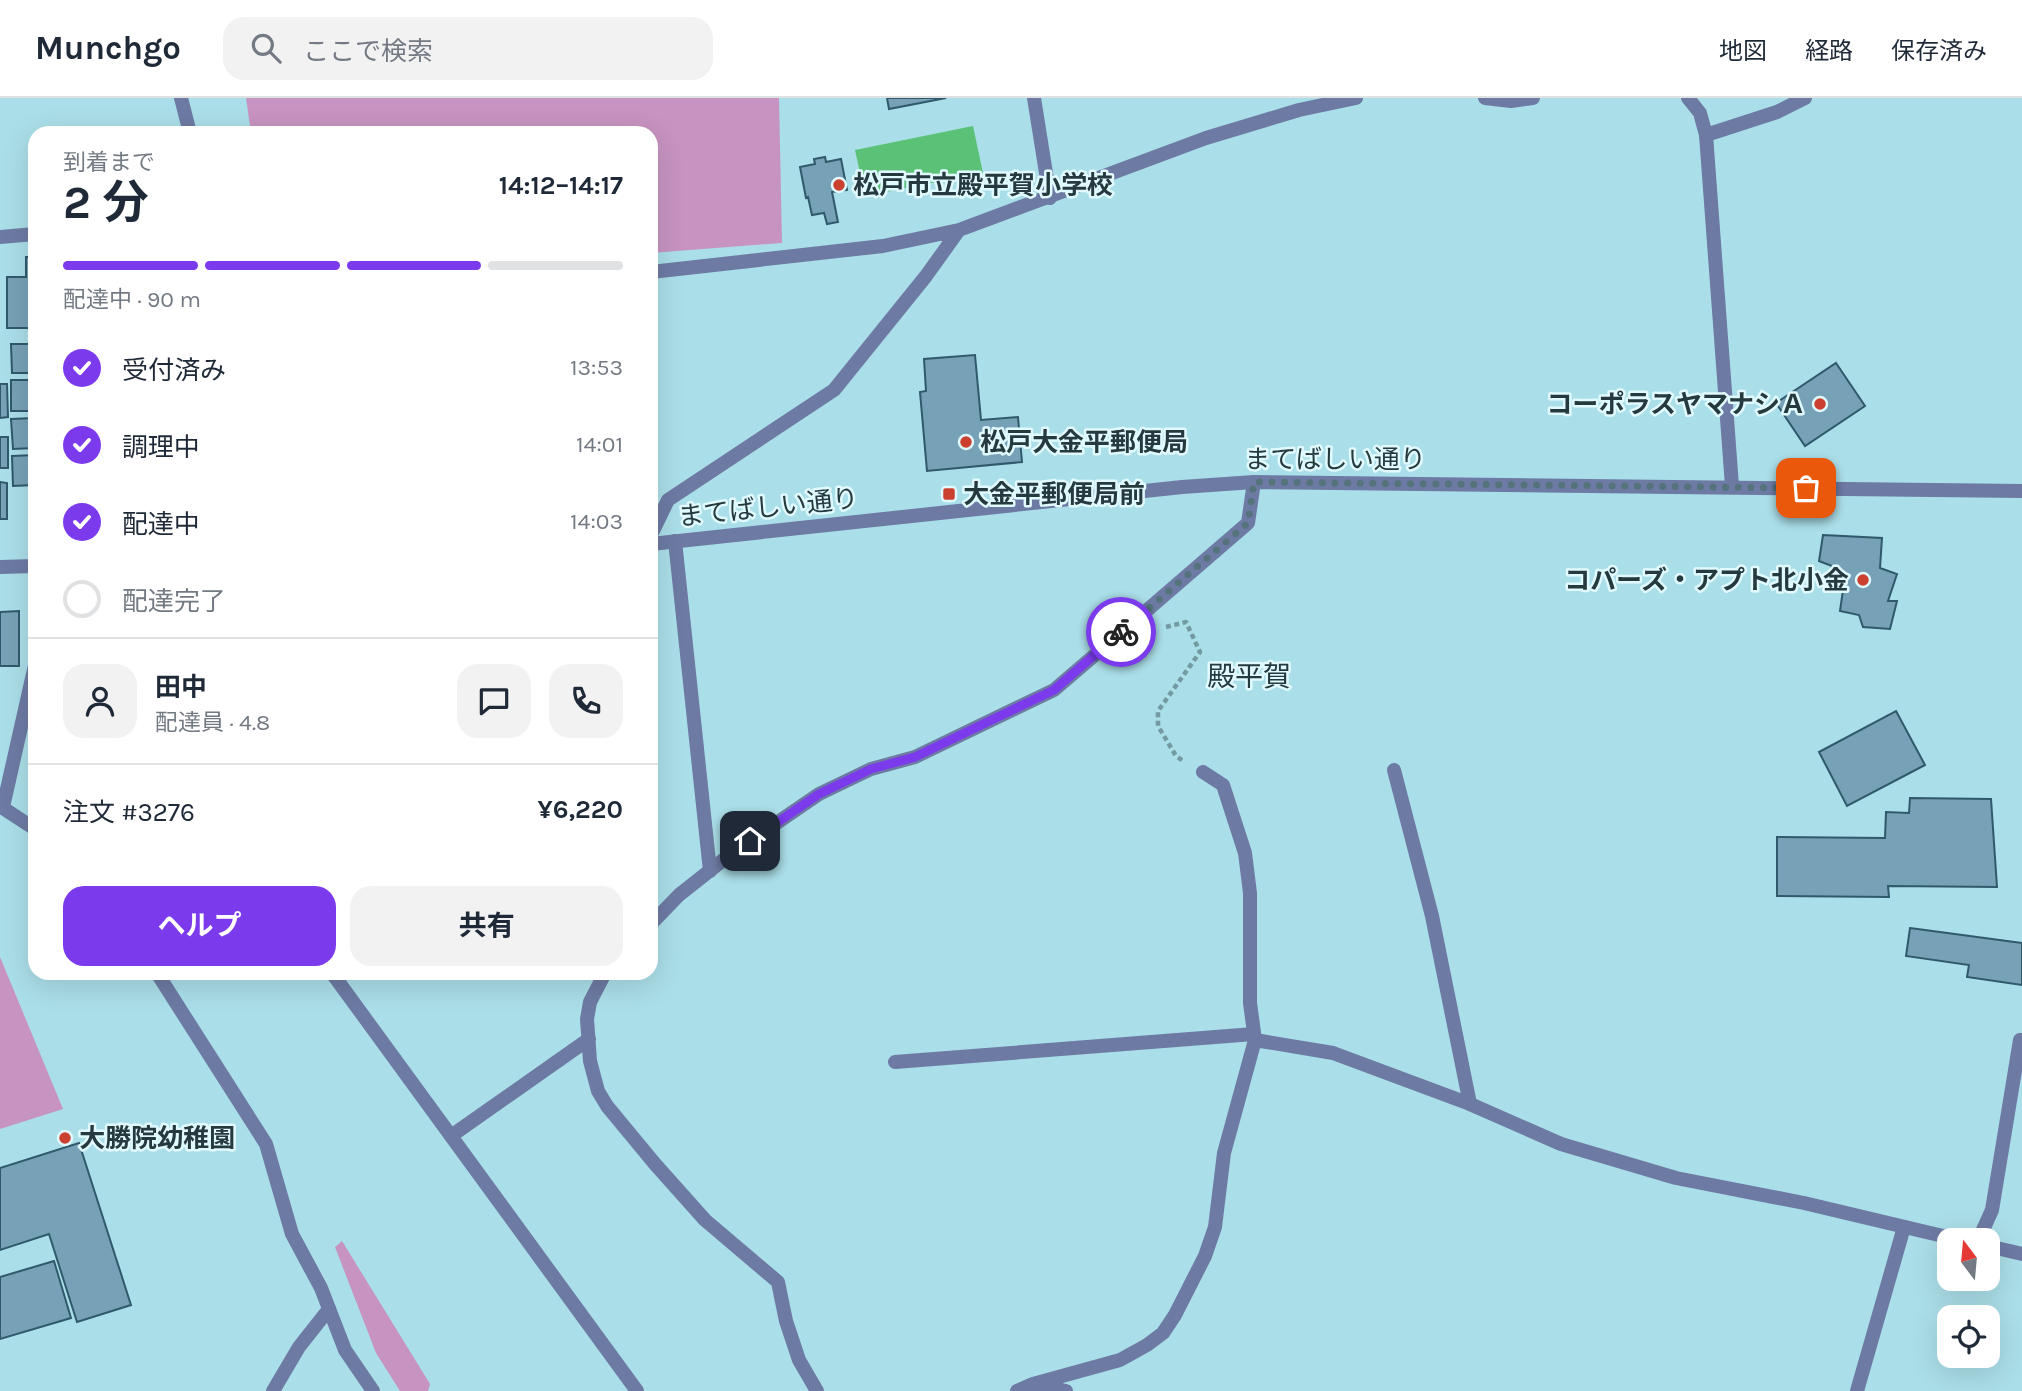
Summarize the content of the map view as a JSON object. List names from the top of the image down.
{
  "streets": {
    "street": ["まてばしい通り"]
  },
  "districts": ["殿平賀"],
  "places": {
    "other": [
      "松戸市立殿平賀小学校",
      "コーポラスヤマナシＡ",
      "松戸大金平郵便局",
      "コパーズ・アプト北小金",
      "大勝院幼稚園"
    ],
    "transit": ["大金平郵便局前"]
  },
  "north": "top",
  "page": {
    "header": "Munchgo",
    "search": "ここで検索",
    "nav": ["地図", "経路", "保存済み"],
    "heading": ["2 分", "到着まで", "14:12–14:17"],
    "panel": [
      "田中",
      "配達員 · 4.8",
      "注文 #3276",
      "¥6,220"
    ],
    "bar": "配達中 · 90 m",
    "list": [
      ["受付済み", "13:53"],
      ["調理中", "14:01"],
      ["配達中", "14:03"],
      "配達完了"
    ],
    "buttons": ["ヘルプ", "共有"]
  }
}
